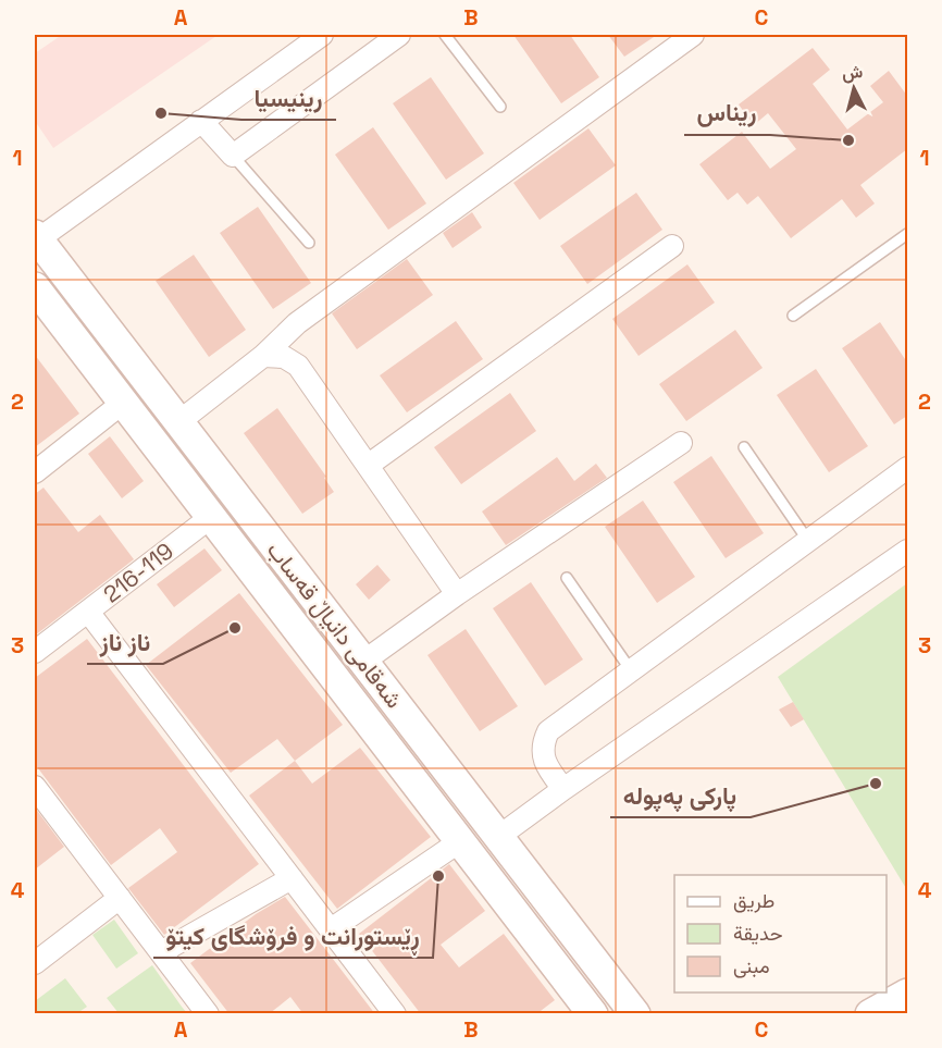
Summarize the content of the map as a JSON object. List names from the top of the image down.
{
  "streets": {
    "street": ["216-119", "شەقامی دانیاڵ قەساب"]
  },
  "crossings": [
    ["216-119", "شەقامی دانیاڵ قەساب"]
  ],
  "places": [
    "رينيسيا",
    "ريناس",
    "ناز ناز",
    "پارکی پەپولە",
    "ڕێستورانت و فرۆشگای کیتۆ"
  ],
  "legend": ["طريق", "حديقة", "مبنى"],
  "north": "top",
  "grid": {
    "columns": ["A", "B", "C"],
    "rows": [
      "1",
      "2",
      "3",
      "4"
    ]
  }
}
